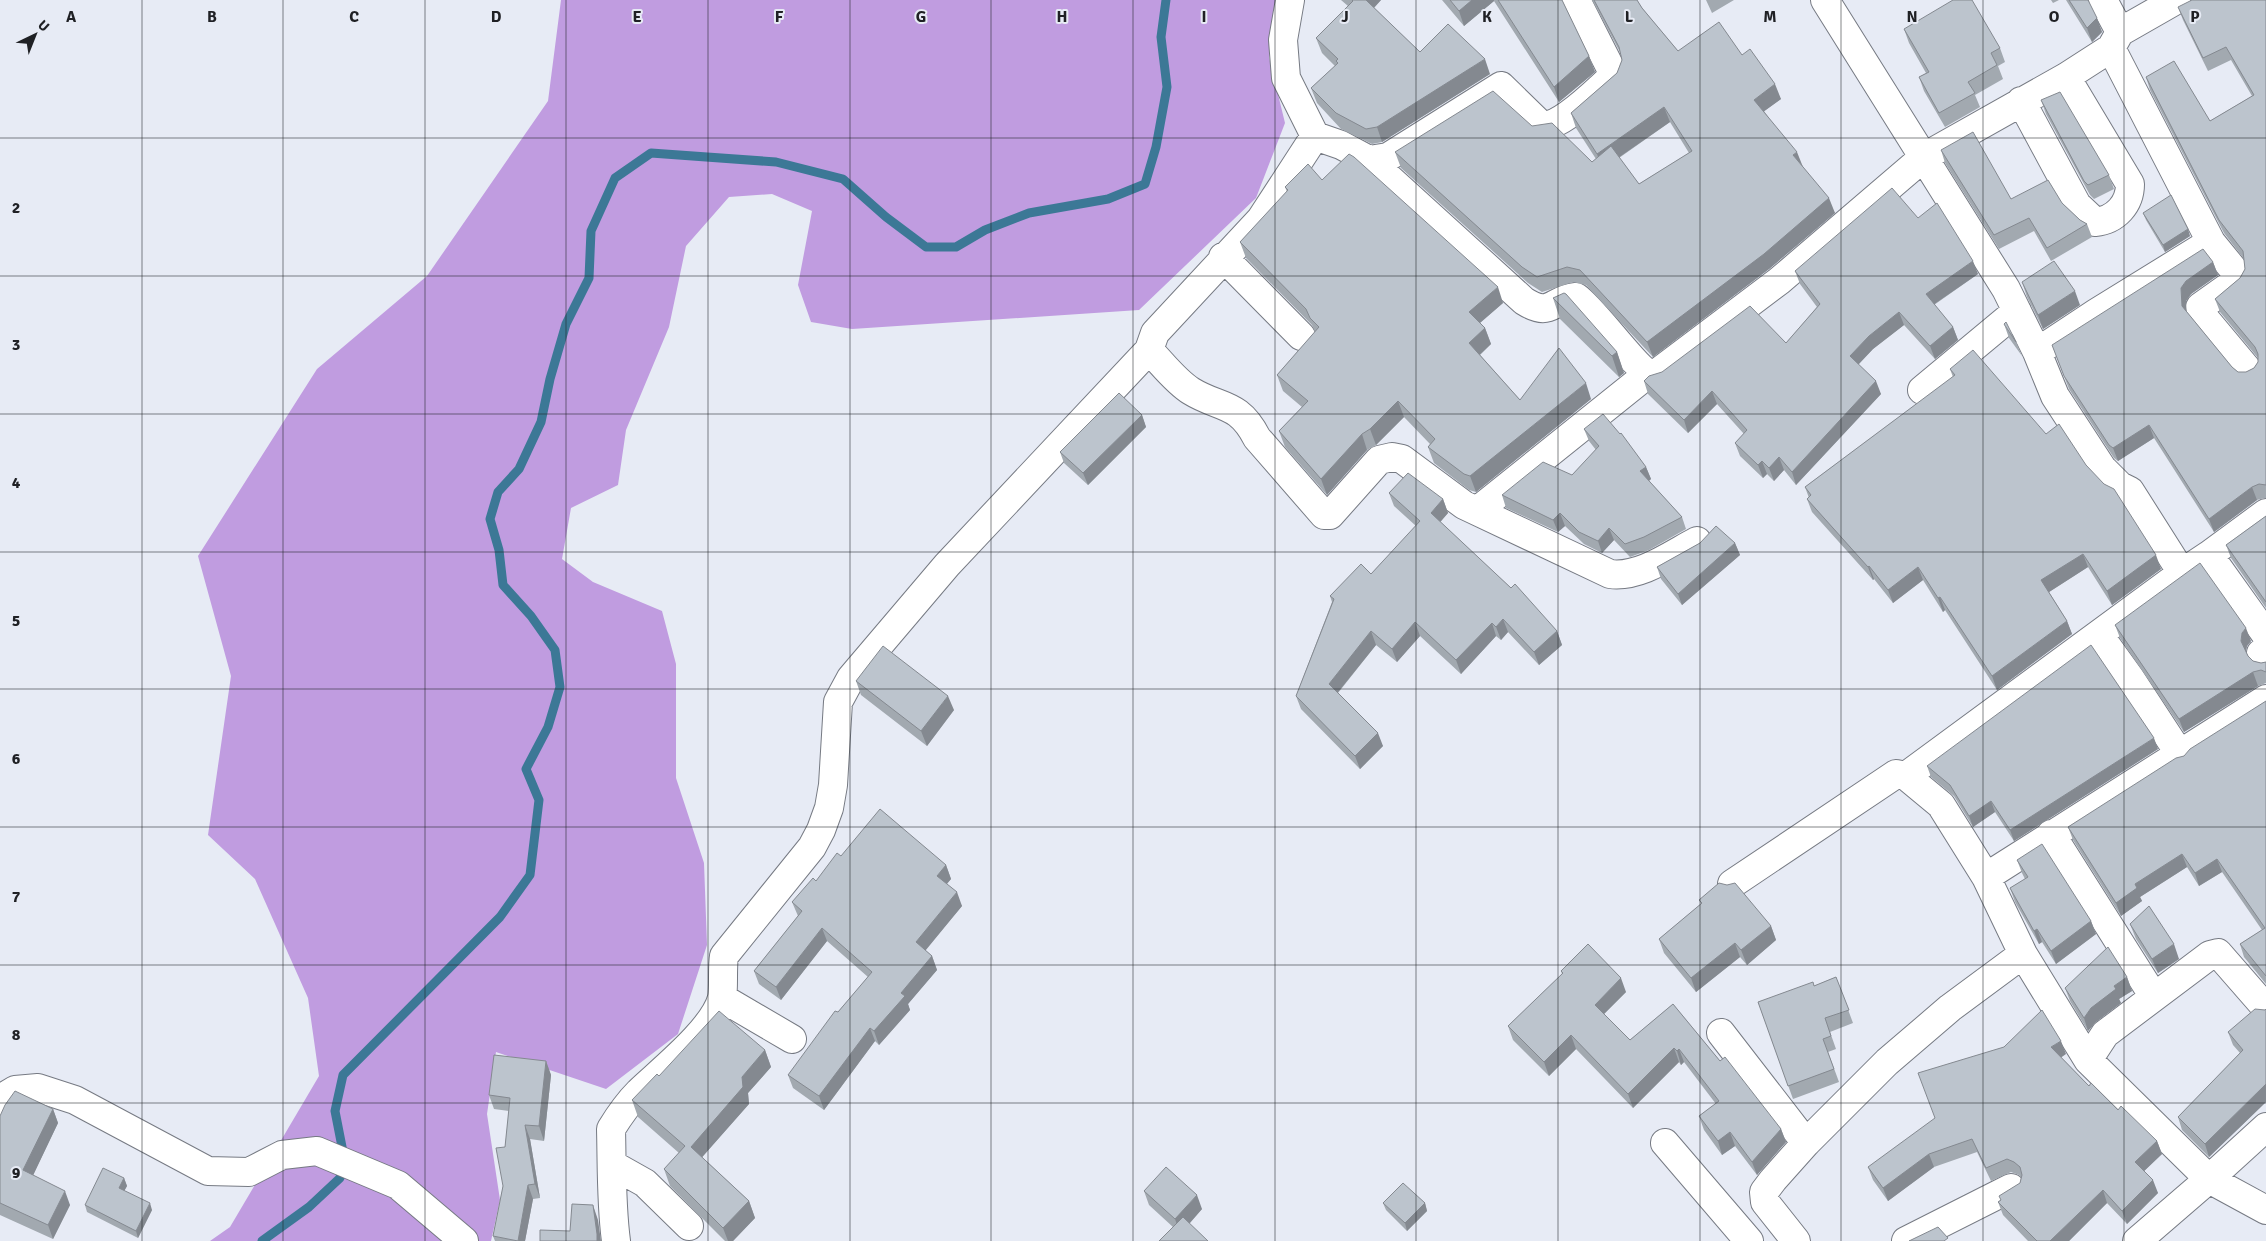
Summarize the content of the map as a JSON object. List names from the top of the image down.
{
  "north": "top right",
  "grid": {
    "columns": [
      "A",
      "B",
      "C",
      "D",
      "E",
      "F",
      "G",
      "H",
      "I",
      "J",
      "K",
      "L",
      "M",
      "N",
      "O",
      "P"
    ],
    "rows": [
      "2",
      "3",
      "4",
      "5",
      "6",
      "7",
      "8",
      "9"
    ]
  }
}
